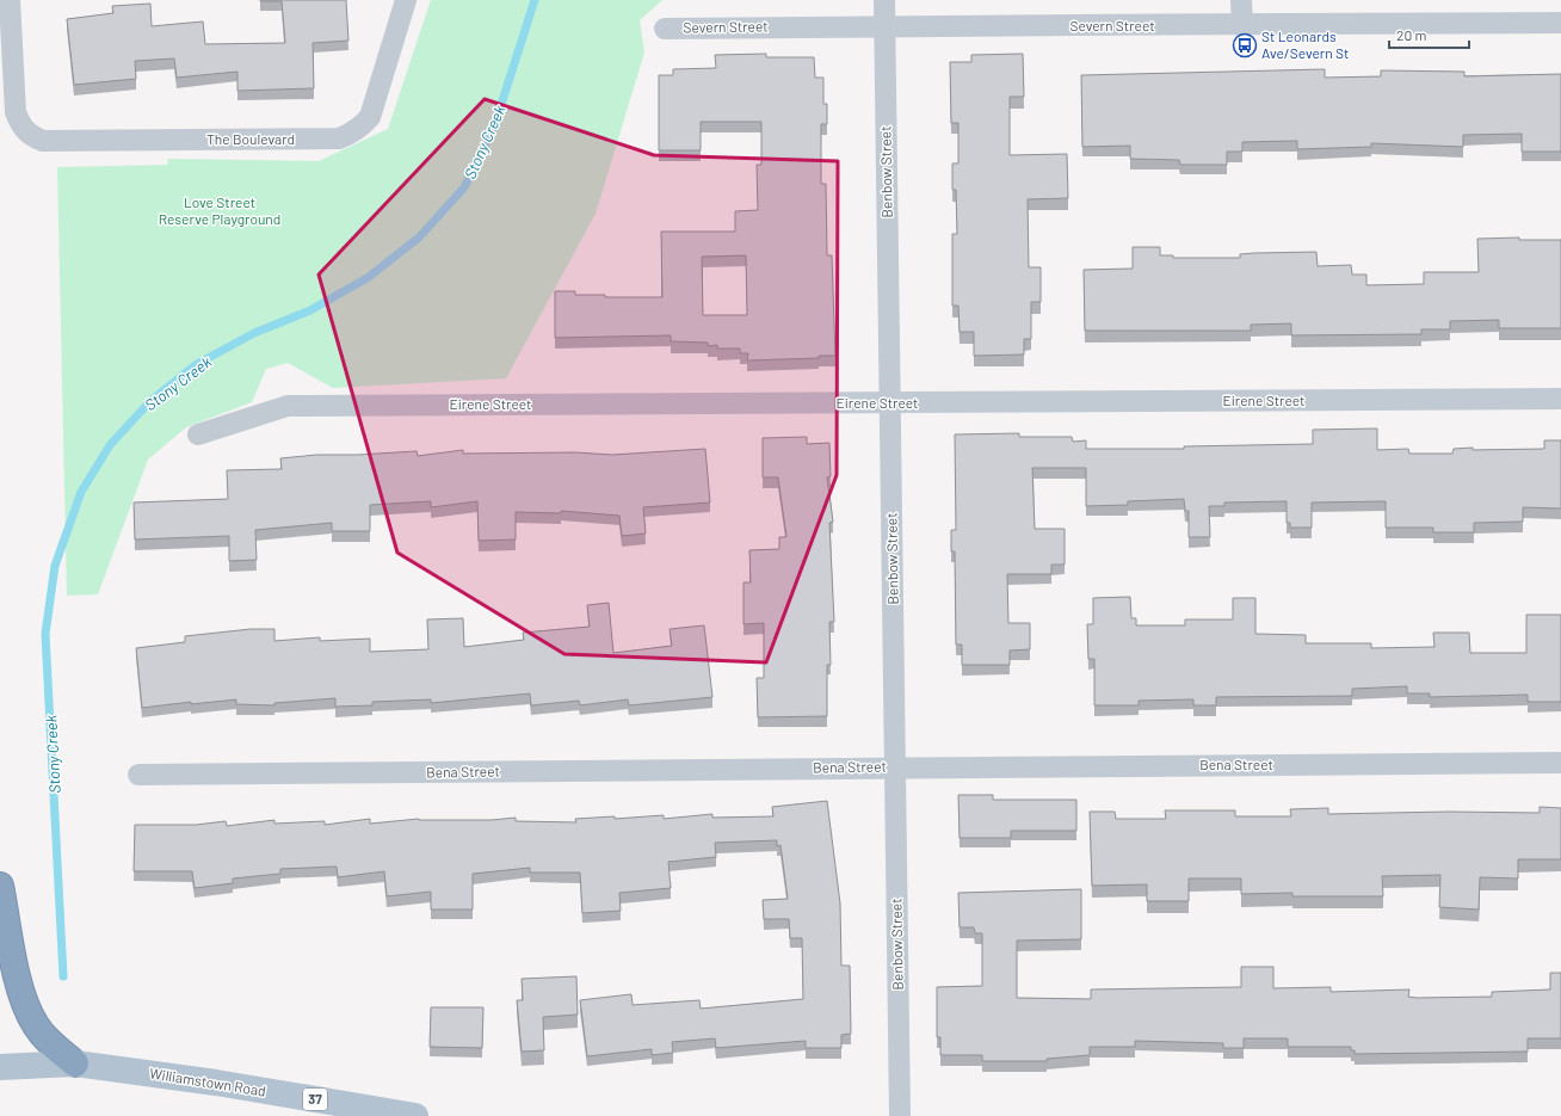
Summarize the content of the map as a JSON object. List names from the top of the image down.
{
  "streets": {
    "main road": ["Williamstown Road", "37"],
    "street": [
      "Severn Street",
      "The Boulevard",
      "Benbow Street",
      "Eirene Street",
      "Bena Street"
    ]
  },
  "crossings": [
    ["Severn Street", "Benbow Street"],
    ["Benbow Street", "Eirene Street"],
    ["Benbow Street", "Bena Street"]
  ],
  "water": ["Stony Creek"],
  "parks": ["Love Street Reserve Playground"],
  "places": {
    "bus stop": ["St Leonards Ave/Severn St"]
  },
  "scale_bar": "20 m"
}
